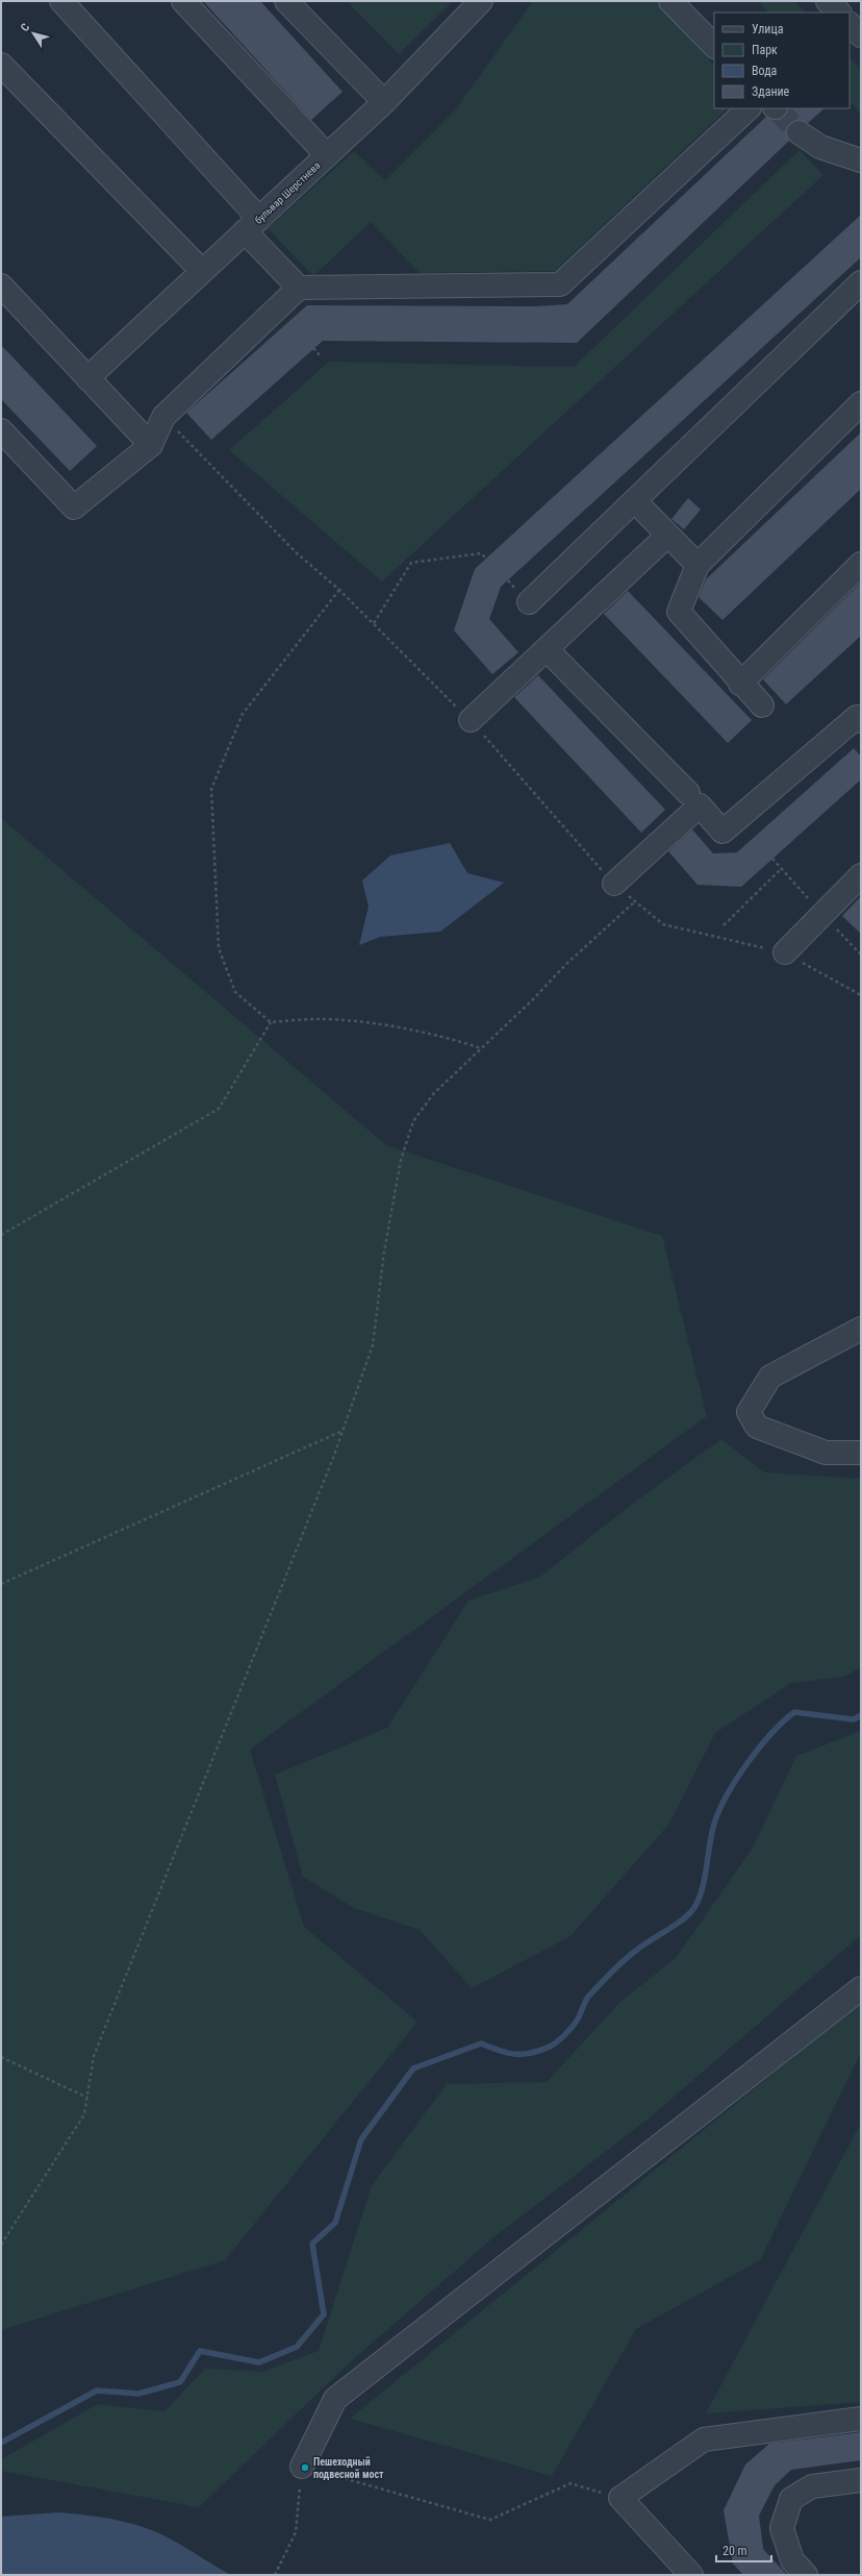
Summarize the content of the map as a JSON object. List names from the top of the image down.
{
  "streets": {
    "street": ["бульвар Шерстнева"]
  },
  "places": ["Пешеходный подвесной мост"],
  "legend": [
    "Улица",
    "Парк",
    "Вода",
    "Здание"
  ],
  "scale_bar": "20 m",
  "north": "top left"
}
